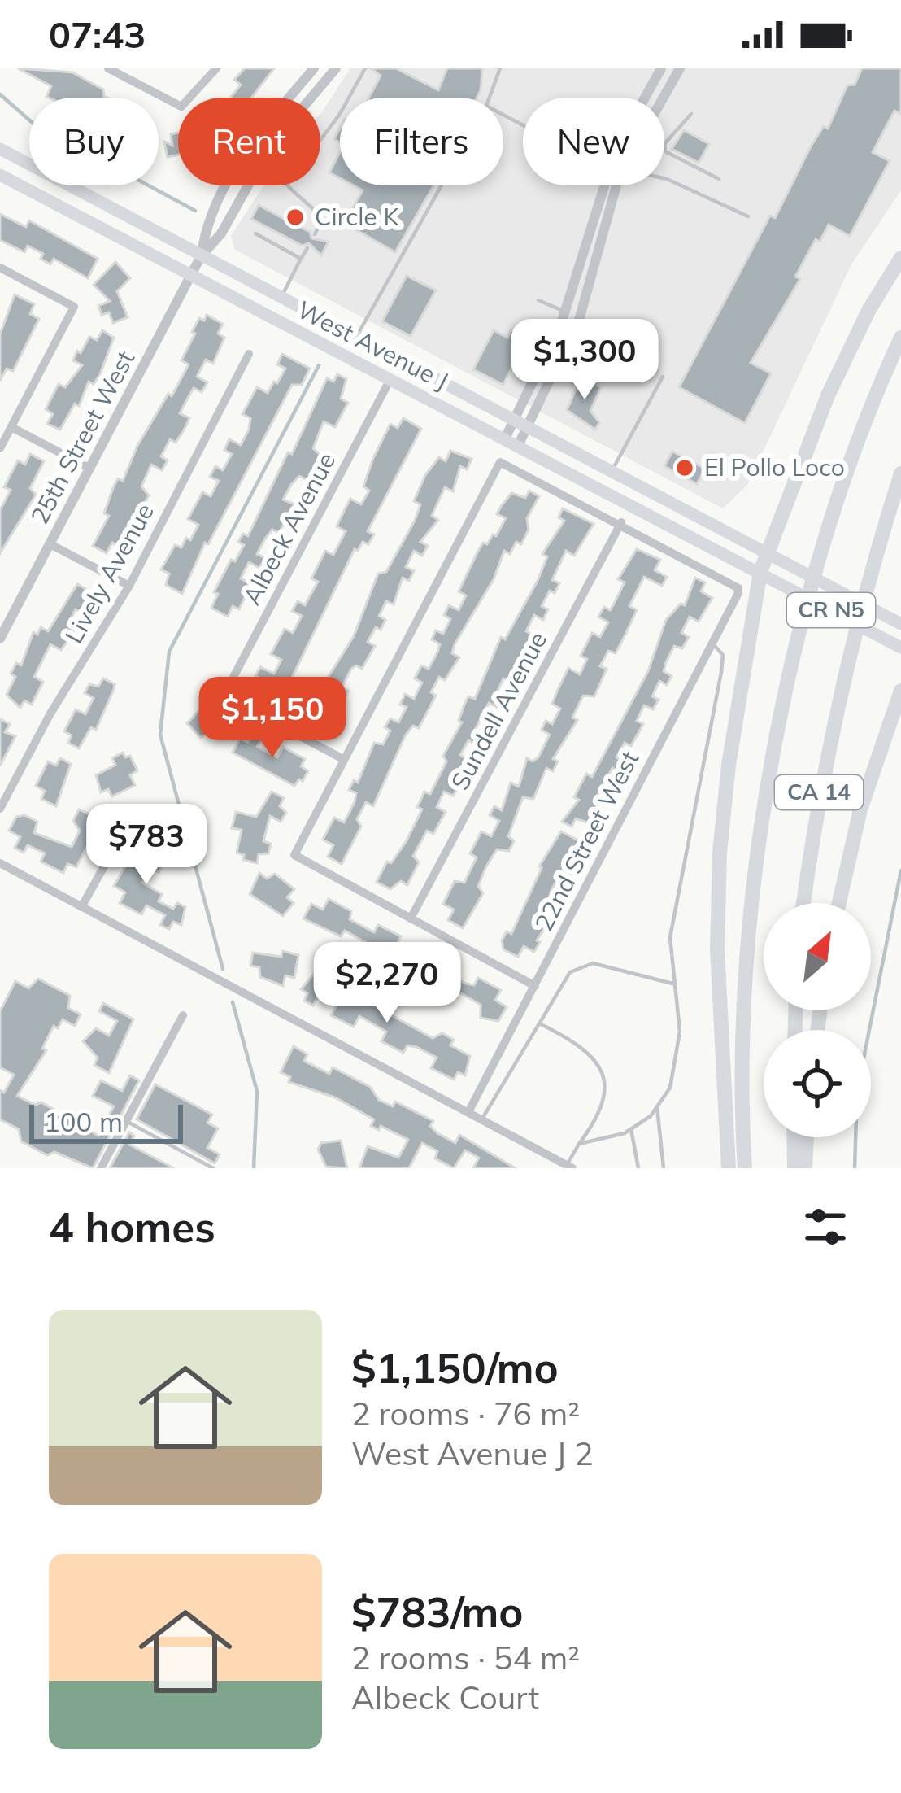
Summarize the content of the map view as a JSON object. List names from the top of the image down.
{
  "streets": {
    "highway": ["CA 14"],
    "main road": ["West Avenue J", "CR N5"],
    "street": [
      "25th Street West",
      "Albeck Avenue",
      "Lively Avenue",
      "Sundell Avenue",
      "22nd Street West"
    ]
  },
  "crossings": [
    ["West Avenue J", "25th Street West"],
    ["West Avenue J", "Albeck Avenue"],
    ["Sundell Avenue", "22nd Street West"]
  ],
  "places": ["Circle K", "El Pollo Loco"],
  "scale_bar": "100 m",
  "north": "top right",
  "page": {
    "status": "07:43",
    "chip": [
      "Buy",
      "Rent",
      "Filters",
      "New"
    ],
    "price": [
      "$1,300",
      "$1,150",
      "$783",
      "$2,270"
    ],
    "scale": "100 m",
    "heading": "4 homes",
    "list": [
      {
        "name": "$1,150/mo",
        "note": "2 rooms · 76 m² · West Avenue J 2"
      },
      {
        "name": "$783/mo",
        "note": "2 rooms · 54 m² · Albeck Court"
      }
    ]
  }
}
